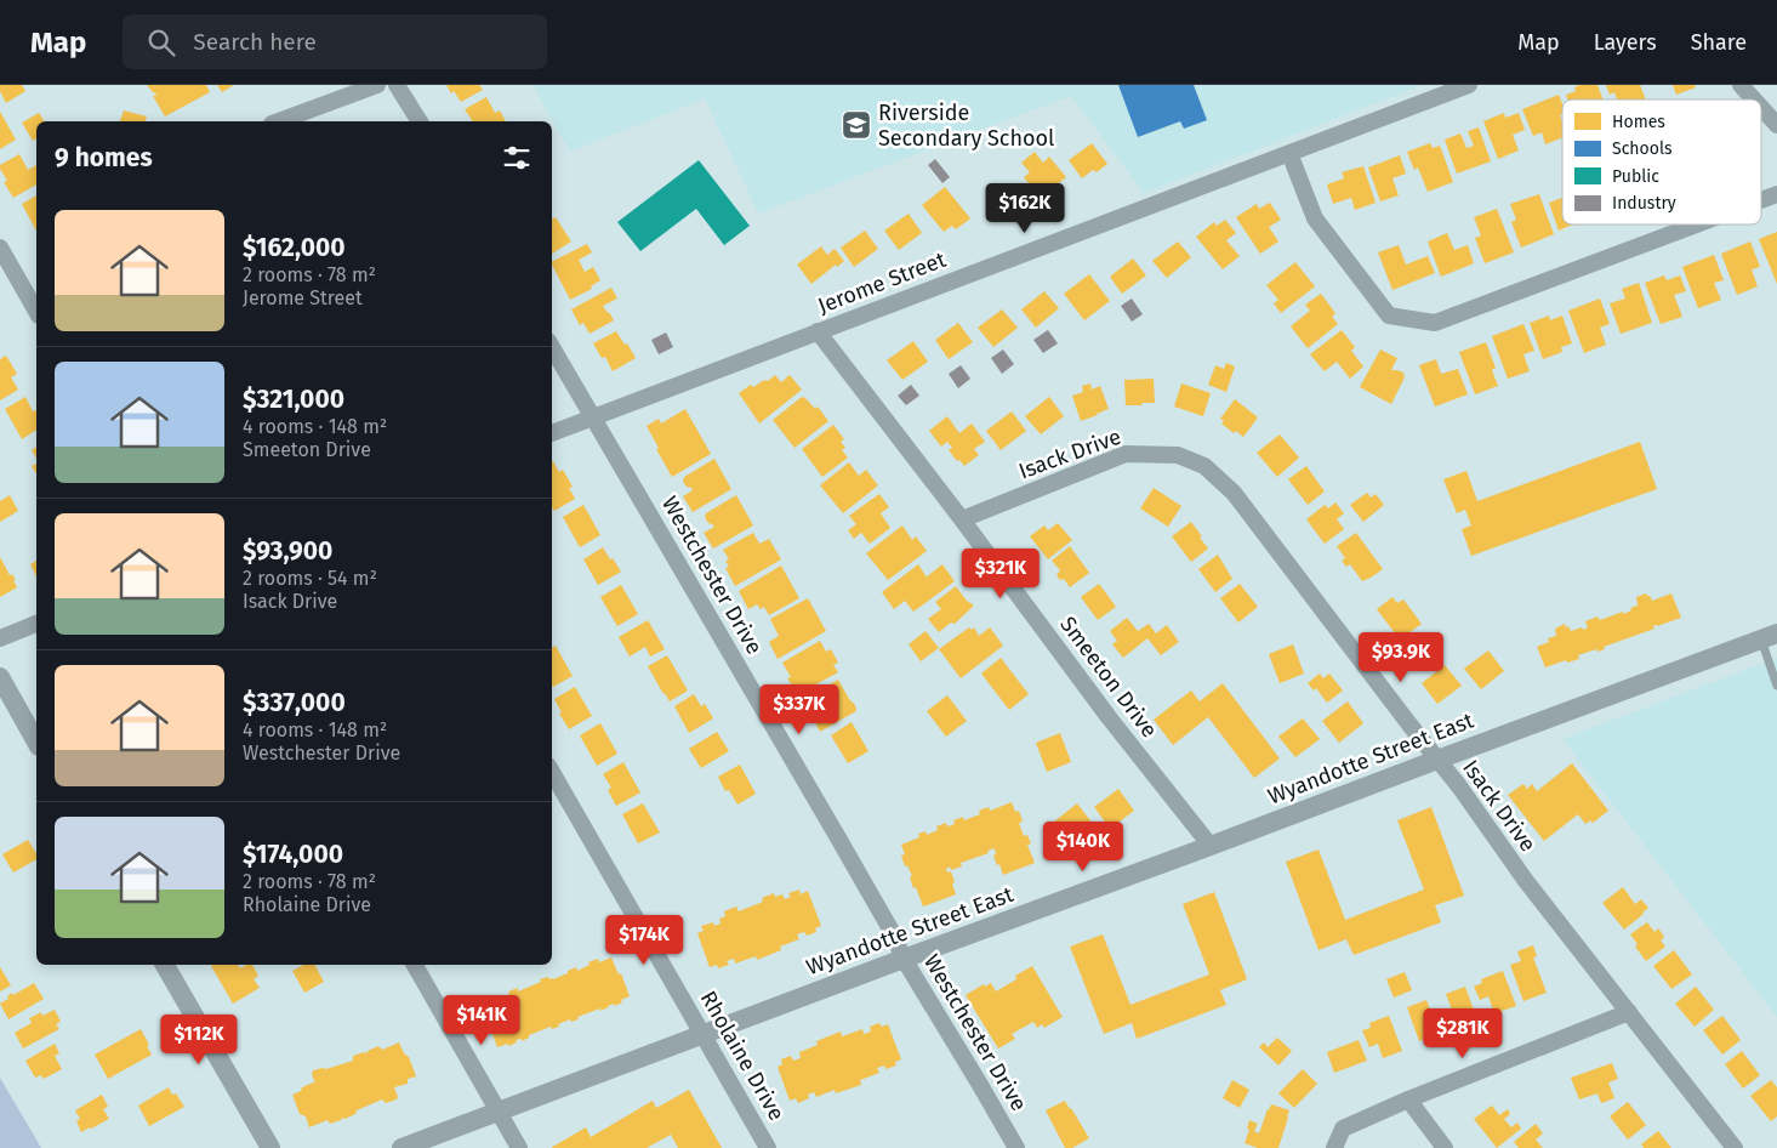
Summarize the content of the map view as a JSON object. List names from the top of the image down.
{
  "streets": {
    "street": [
      "Jerome Street",
      "Isack Drive",
      "Westchester Drive",
      "Smeeton Drive",
      "Wyandotte Street East",
      "Rholaine Drive"
    ]
  },
  "crossings": [
    ["Jerome Street", "Westchester Drive"],
    ["Jerome Street", "Smeeton Drive"],
    ["Isack Drive", "Smeeton Drive"],
    ["Isack Drive", "Wyandotte Street East"],
    ["Westchester Drive", "Wyandotte Street East"],
    ["Smeeton Drive", "Wyandotte Street East"],
    ["Wyandotte Street East", "Rholaine Drive"]
  ],
  "places": {
    "school or university": ["Riverside Secondary School"]
  },
  "legend": [
    "Homes",
    "Schools",
    "Public",
    "Industry"
  ],
  "page": {
    "header": "Map",
    "search": "Search here",
    "nav": ["Map", "Layers", "Share"],
    "heading": "9 homes",
    "price": [
      "$162K",
      "$321K",
      "$93.9K",
      "$337K",
      "$140K",
      "$174K",
      "$141K",
      "$281K",
      "$112K"
    ],
    "list": [
      {
        "name": "$162,000",
        "note": "2 rooms · 78 m² · Jerome Street"
      },
      {
        "name": "$321,000",
        "note": "4 rooms · 148 m² · Smeeton Drive"
      },
      {
        "name": "$93,900",
        "note": "2 rooms · 54 m² · Isack Drive"
      },
      {
        "name": "$337,000",
        "note": "4 rooms · 148 m² · Westchester Drive"
      },
      {
        "name": "$174,000",
        "note": "2 rooms · 78 m² · Rholaine Drive"
      }
    ]
  }
}
